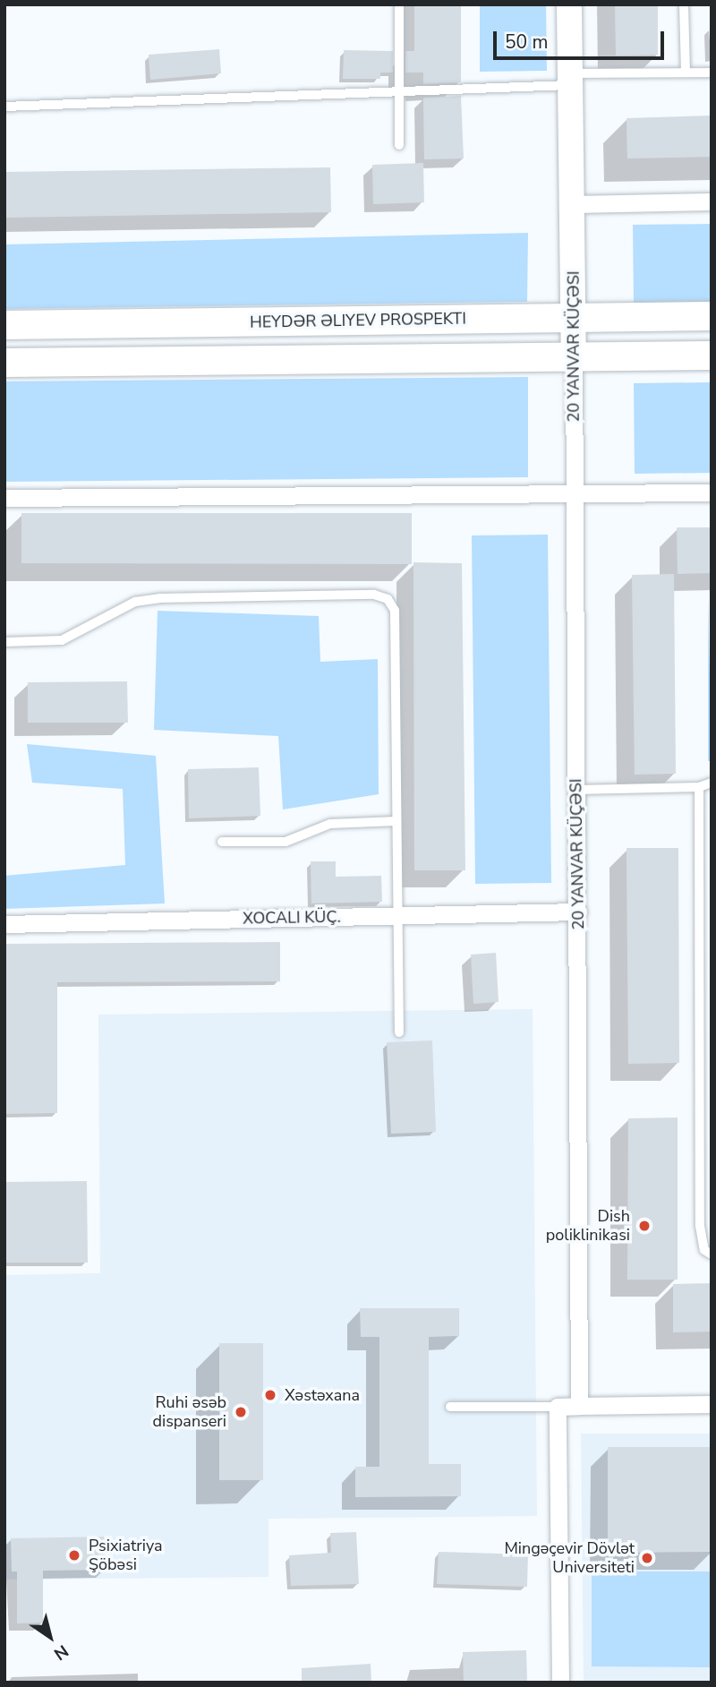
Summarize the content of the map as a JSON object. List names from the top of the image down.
{
  "streets": {
    "main road": ["HEYDƏR ƏLIYEV PROSPEKTI", "20 YANVAR KÜÇƏSI"]
  },
  "crossings": [
    ["HEYDƏR ƏLIYEV PROSPEKTI", "20 YANVAR KÜÇƏSI"]
  ],
  "places": [
    "Dish poliklinikasi",
    "Xəstəxana",
    "Ruhi əsəb dispanseri",
    "Psixiatriya Şöbəsi",
    "Mingəçevir Dövlət Universiteti"
  ],
  "scale_bar": "50 m",
  "north": "bottom right"
}
